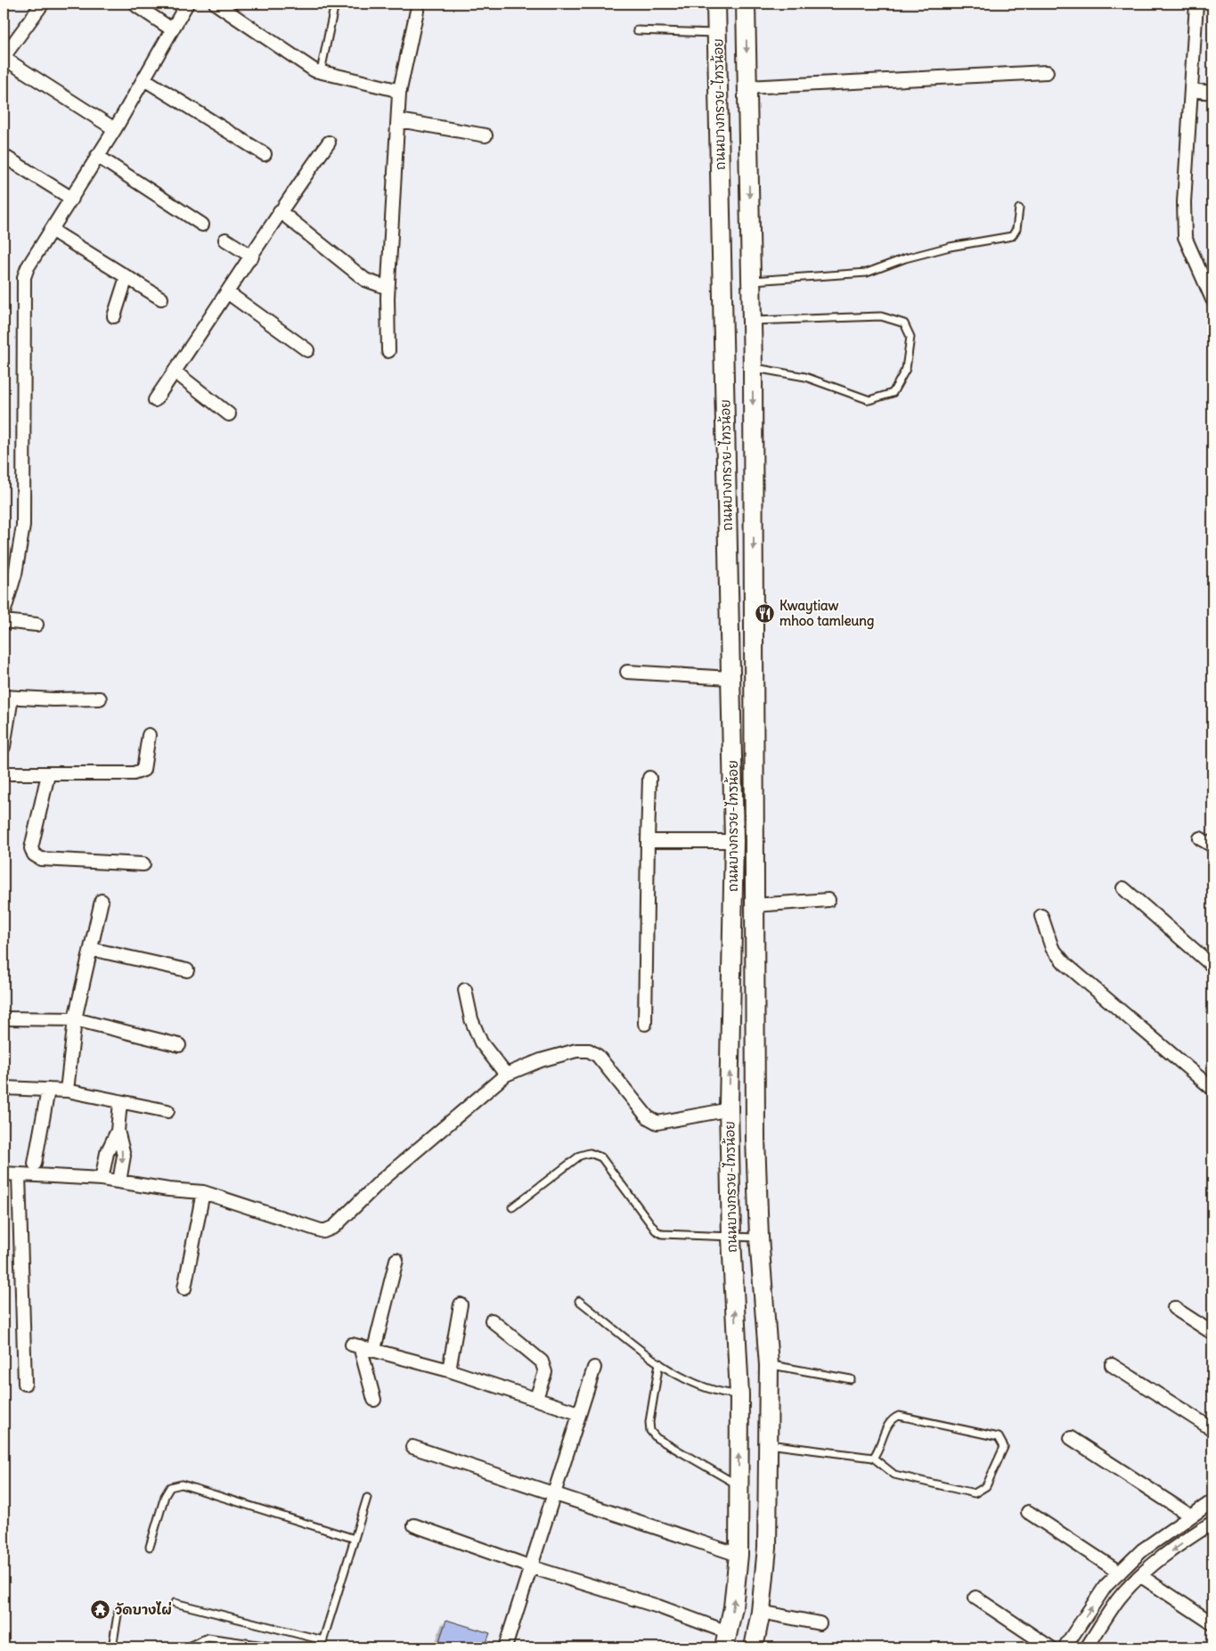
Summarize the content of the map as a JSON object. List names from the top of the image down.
{
  "streets": {
    "main road": ["ถนนบางกรวย-ไทรน้อย"]
  },
  "places": {
    "restaurant": ["Kwaytiaw mhoo tamleung"],
    "temple": ["วัดบางไผ่"]
  }
}
